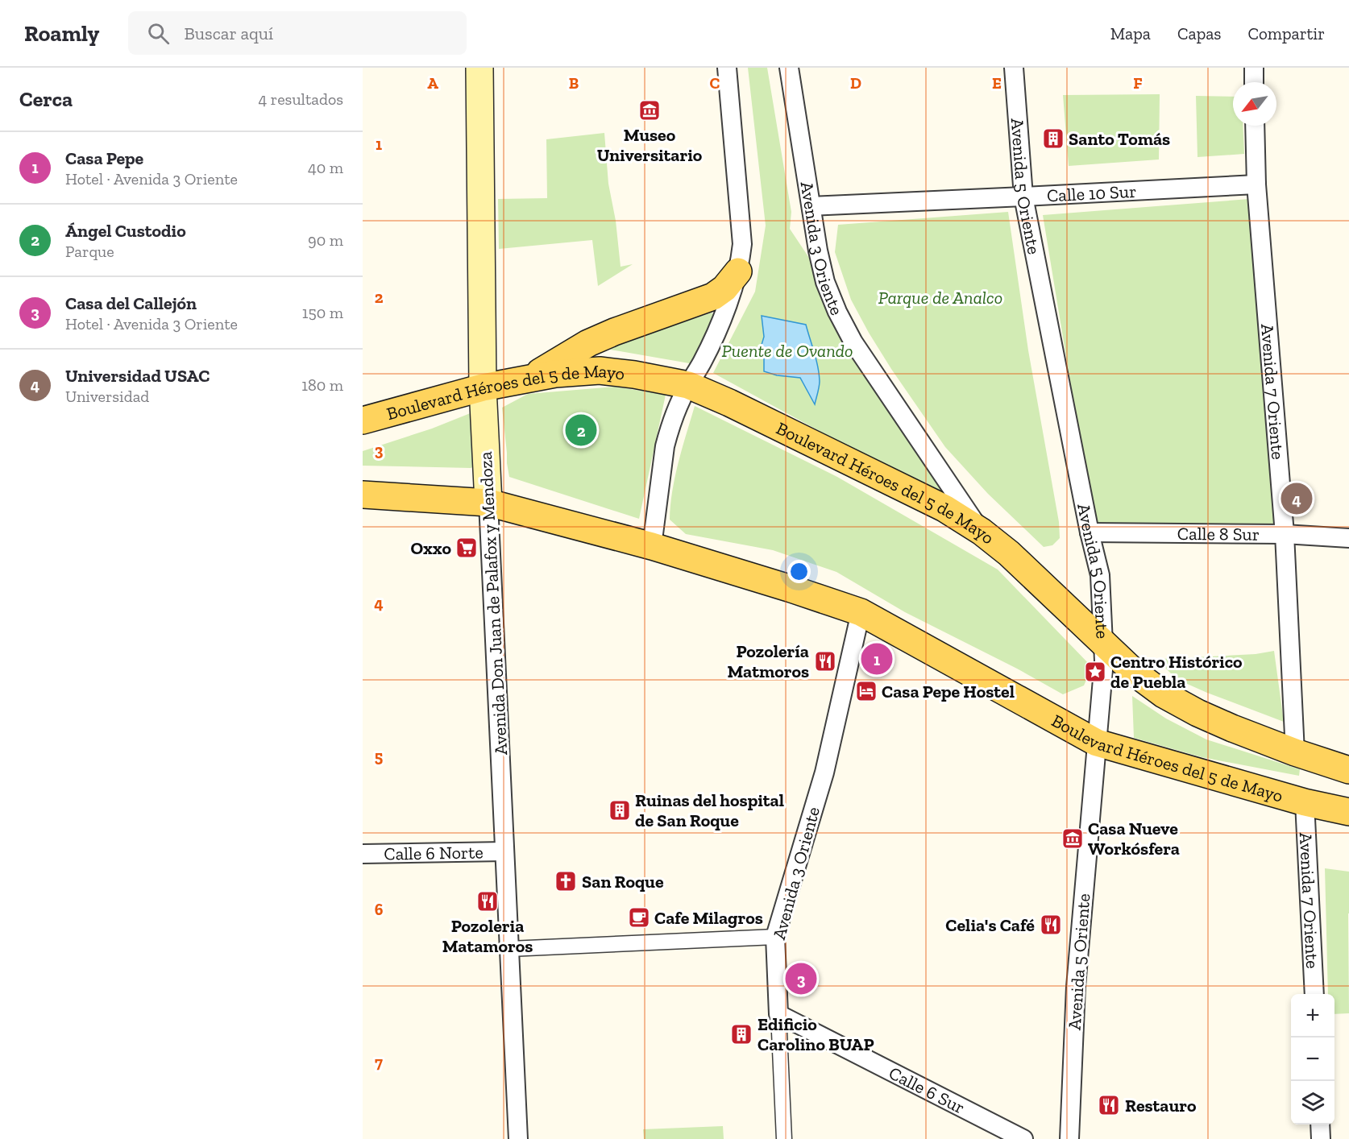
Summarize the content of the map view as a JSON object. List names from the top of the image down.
{
  "streets": {
    "main road": ["Boulevard Héroes del 5 de Mayo", "Avenida Don Juan de Palafox y Mendoza"],
    "street": [
      "Avenida 5 Oriente",
      "Calle 10 Sur",
      "Avenida 3 Oriente",
      "Avenida 7 Oriente",
      "Calle 8 Sur",
      "Calle 6 Norte",
      "Calle 6 Sur"
    ]
  },
  "crossings": [
    ["Avenida 5 Oriente", "Calle 10 Sur"],
    ["Avenida 5 Oriente", "Boulevard Héroes del 5 de Mayo"],
    ["Avenida 5 Oriente", "Calle 8 Sur"],
    ["Calle 10 Sur", "Avenida 3 Oriente"],
    ["Calle 10 Sur", "Avenida 7 Oriente"],
    ["Avenida 3 Oriente", "Boulevard Héroes del 5 de Mayo"],
    ["Avenida 3 Oriente", "Calle 6 Sur"],
    ["Avenida 7 Oriente", "Boulevard Héroes del 5 de Mayo"],
    ["Avenida 7 Oriente", "Calle 8 Sur"],
    ["Boulevard Héroes del 5 de Mayo", "Avenida Don Juan de Palafox y Mendoza"],
    ["Avenida Don Juan de Palafox y Mendoza", "Calle 6 Norte"]
  ],
  "parks": ["Parque de Analco", "Puente de Ovando"],
  "places": {
    "museum": ["Museo Universitario", "Casa Nueve Workósfera"],
    "building": ["Santo Tomás", "Ruinas del hospital de San Roque", "Edificio Carolino BUAP"],
    "supermarket": ["Oxxo"],
    "restaurant": [
      "Pozolería Matmoros",
      "Pozoleria Matamoros",
      "Celia's Café",
      "Restauro"
    ],
    "place": ["Centro Histórico de Puebla"],
    "hotel": ["Casa Pepe Hostel"],
    "church": ["San Roque"],
    "cafe": ["Cafe Milagros"]
  },
  "north": "bottom left",
  "page": {
    "header": "Roamly",
    "search": "Buscar aquí",
    "nav": ["Mapa", "Capas", "Compartir"],
    "heading": ["Cerca", "4 resultados"],
    "list": [
      {
        "mark": "1",
        "name": "Casa Pepe",
        "note": "Hotel · Avenida 3 Oriente",
        "value": "40 m"
      },
      {
        "mark": "2",
        "name": "Ángel Custodio",
        "note": "Parque",
        "value": "90 m"
      },
      {
        "mark": "3",
        "name": "Casa del Callejón",
        "note": "Hotel · Avenida 3 Oriente",
        "value": "150 m"
      },
      {
        "mark": "4",
        "name": "Universidad USAC",
        "note": "Universidad",
        "value": "180 m"
      }
    ],
    "pins": [
      "2",
      "4",
      "1",
      "3"
    ],
    "map_buttons": ["+", "−"]
  },
  "grid": {
    "columns": [
      "A",
      "B",
      "C",
      "D",
      "E",
      "F"
    ],
    "rows": [
      "1",
      "2",
      "3",
      "4",
      "5",
      "6",
      "7"
    ]
  }
}
